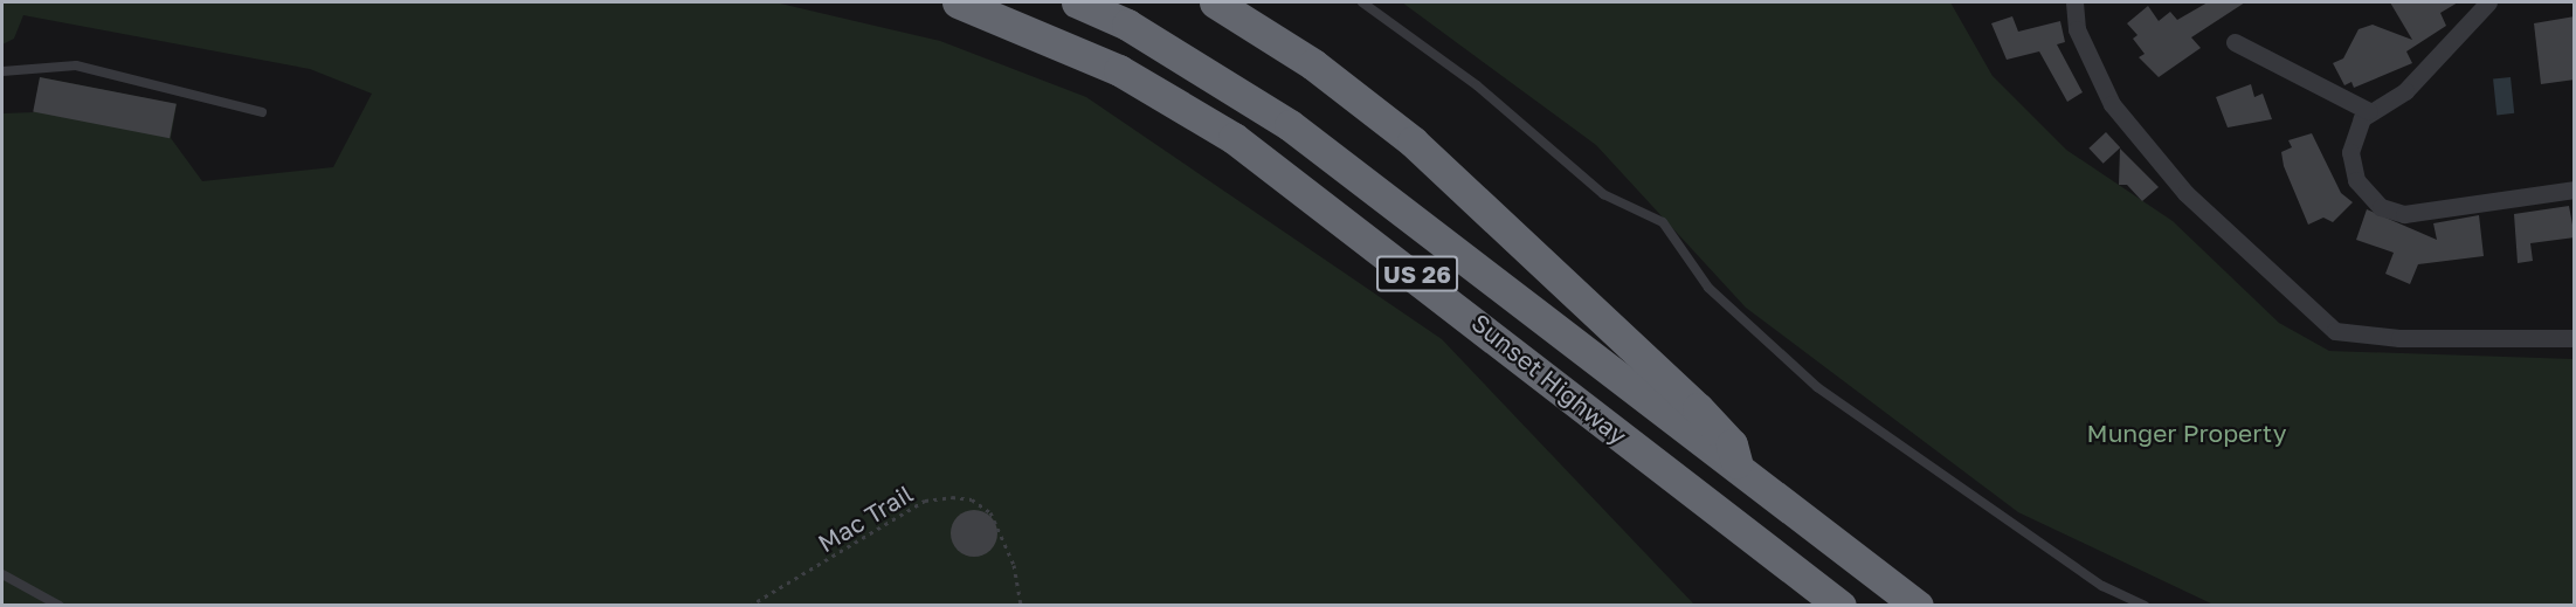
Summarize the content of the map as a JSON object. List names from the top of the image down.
{
  "streets": {
    "highway": ["US 26", "Sunset Highway"],
    "path": ["Mac Trail"]
  },
  "parks": ["Munger Property"]
}
